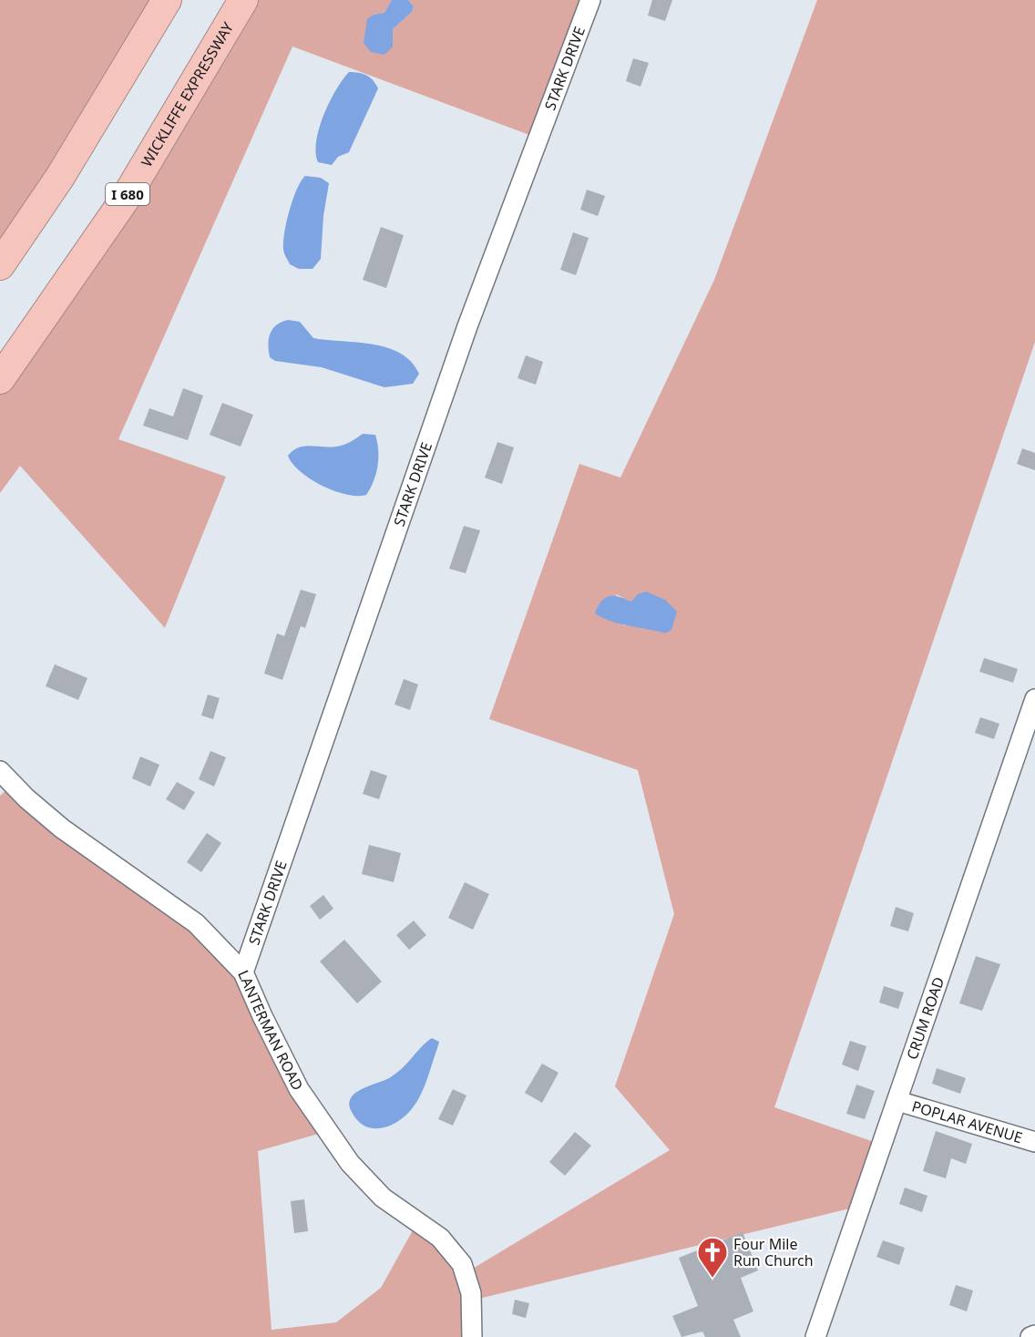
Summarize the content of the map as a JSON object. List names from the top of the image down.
{
  "streets": {
    "highway": ["WICKLIFFE EXPRESSWAY", "I 680"],
    "street": [
      "STARK DRIVE",
      "CRUM ROAD",
      "LANTERMAN ROAD",
      "POPLAR AVENUE"
    ]
  },
  "crossings": [
    ["STARK DRIVE", "LANTERMAN ROAD"],
    ["CRUM ROAD", "POPLAR AVENUE"]
  ],
  "places": {
    "church": ["Four Mile Run Church"]
  }
}
